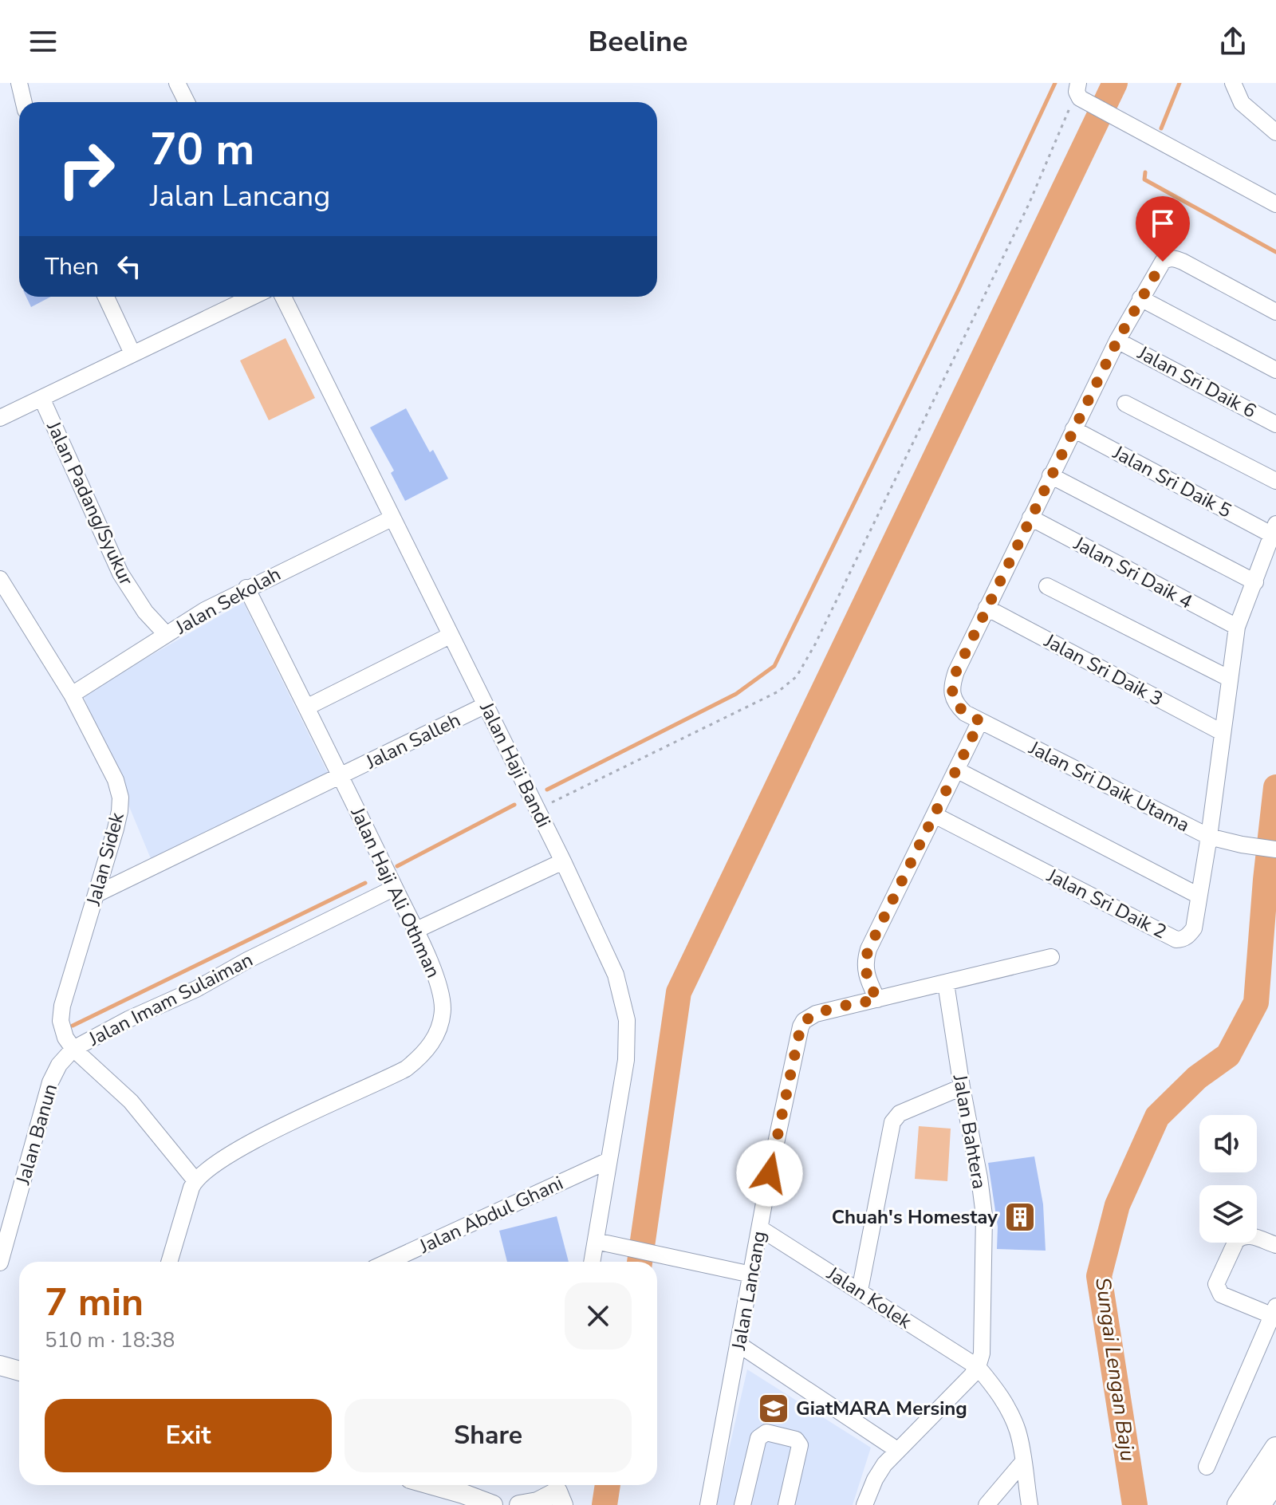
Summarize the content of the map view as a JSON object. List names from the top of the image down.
{
  "streets": {
    "street": [
      "Jalan Sri Daik 6",
      "Jalan Sri Daik 5",
      "Jalan Padang/Syukur",
      "Jalan Sri Daik 4",
      "Jalan Sekolah",
      "Jalan Sri Daik 3",
      "Jalan Salleh",
      "Jalan Haji Bandi",
      "Jalan Sri Daik Utama",
      "Jalan Sidek",
      "Jalan Haji Ali Othman",
      "Jalan Sri Daik 2",
      "Jalan Imam Sulaiman",
      "Jalan Bahtera",
      "Jalan Banun",
      "Jalan Abdul Ghani",
      "Jalan Lancang",
      "Jalan Kolek"
    ]
  },
  "crossings": [
    ["Jalan Sri Daik 5", "Jalan Sri Daik 2"],
    ["Jalan Padang/Syukur", "Jalan Sekolah"],
    ["Jalan Sri Daik 4", "Jalan Sri Daik 2"],
    ["Jalan Sekolah", "Jalan Haji Bandi"],
    ["Jalan Sekolah", "Jalan Sidek"],
    ["Jalan Sekolah", "Jalan Haji Ali Othman"],
    ["Jalan Sri Daik 3", "Jalan Sri Daik Utama"],
    ["Jalan Sri Daik 3", "Jalan Sri Daik 2"],
    ["Jalan Salleh", "Jalan Haji Bandi"],
    ["Jalan Salleh", "Jalan Sidek"],
    ["Jalan Salleh", "Jalan Haji Ali Othman"],
    ["Jalan Haji Bandi", "Jalan Abdul Ghani"],
    ["Jalan Sri Daik Utama", "Jalan Sri Daik 2"],
    ["Jalan Sidek", "Jalan Imam Sulaiman"],
    ["Jalan Sidek", "Jalan Banun"],
    ["Jalan Haji Ali Othman", "Jalan Imam Sulaiman"],
    ["Jalan Imam Sulaiman", "Jalan Banun"],
    ["Jalan Bahtera", "Jalan Lancang"],
    ["Jalan Bahtera", "Jalan Kolek"],
    ["Jalan Lancang", "Jalan Kolek"]
  ],
  "water": ["Sungai Lengan Baju"],
  "places": {
    "building": ["Chuah's Homestay"],
    "school or university": ["GiatMARA Mersing"]
  },
  "page": {
    "header": "Beeline",
    "turn": ["70 m", "Jalan Lancang"],
    "then": "Then",
    "heading": ["7 min", "510 m · 18:38"],
    "buttons": ["Exit", "Share"]
  }
}
